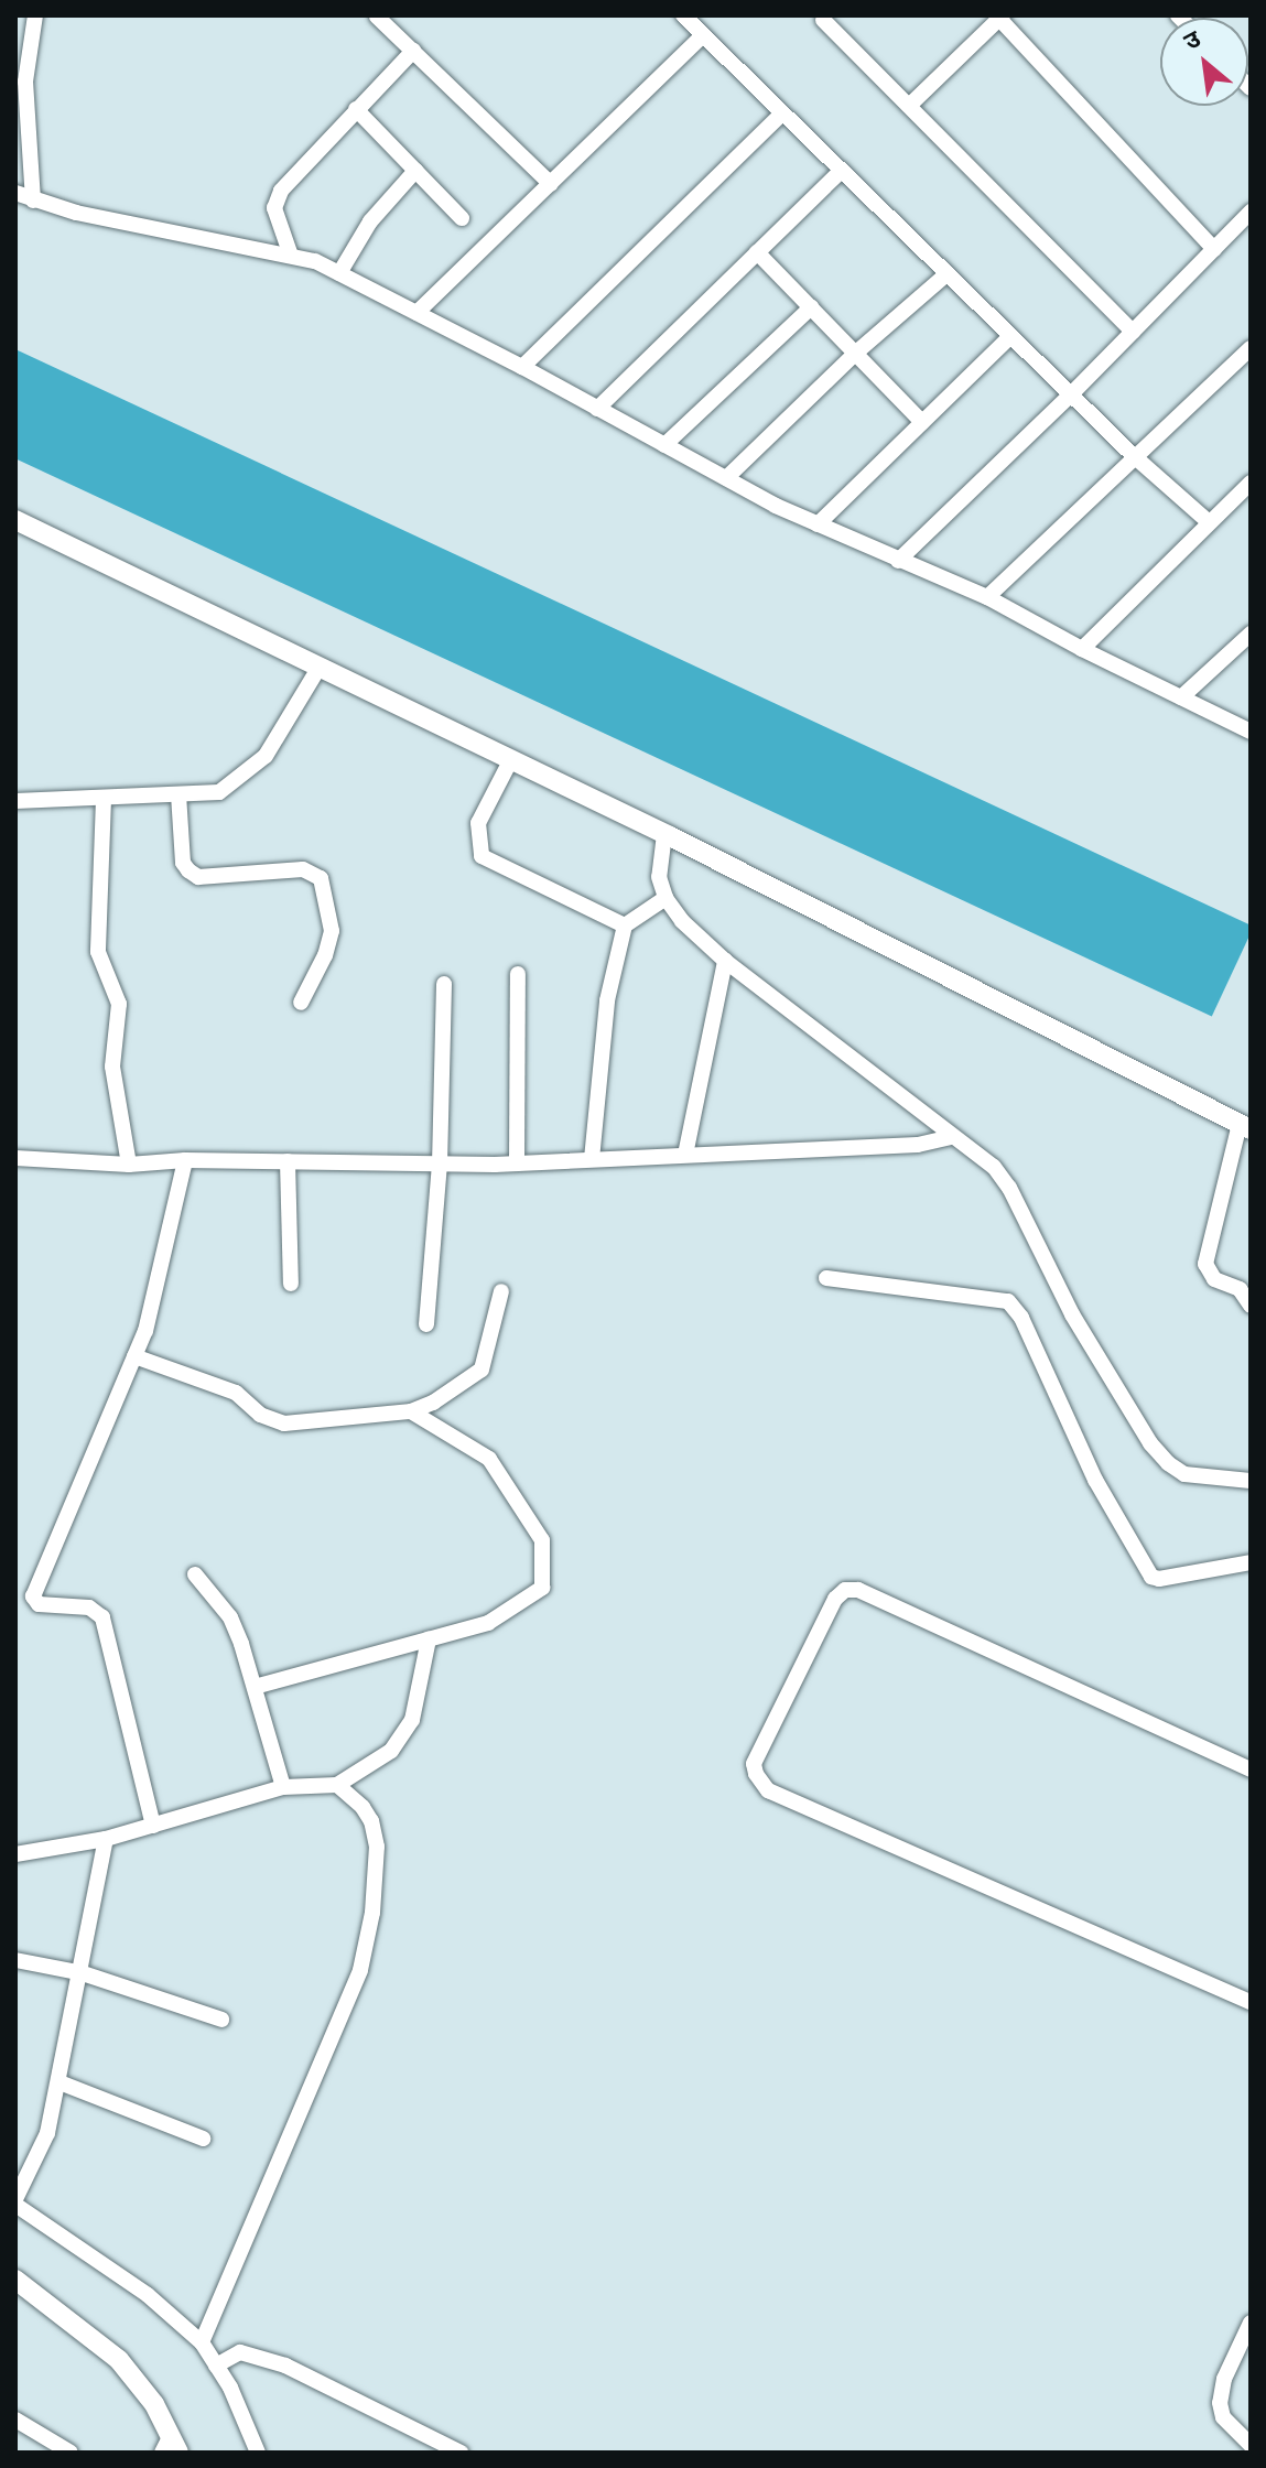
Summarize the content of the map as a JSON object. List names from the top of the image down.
{
  "north": "top left"
}
